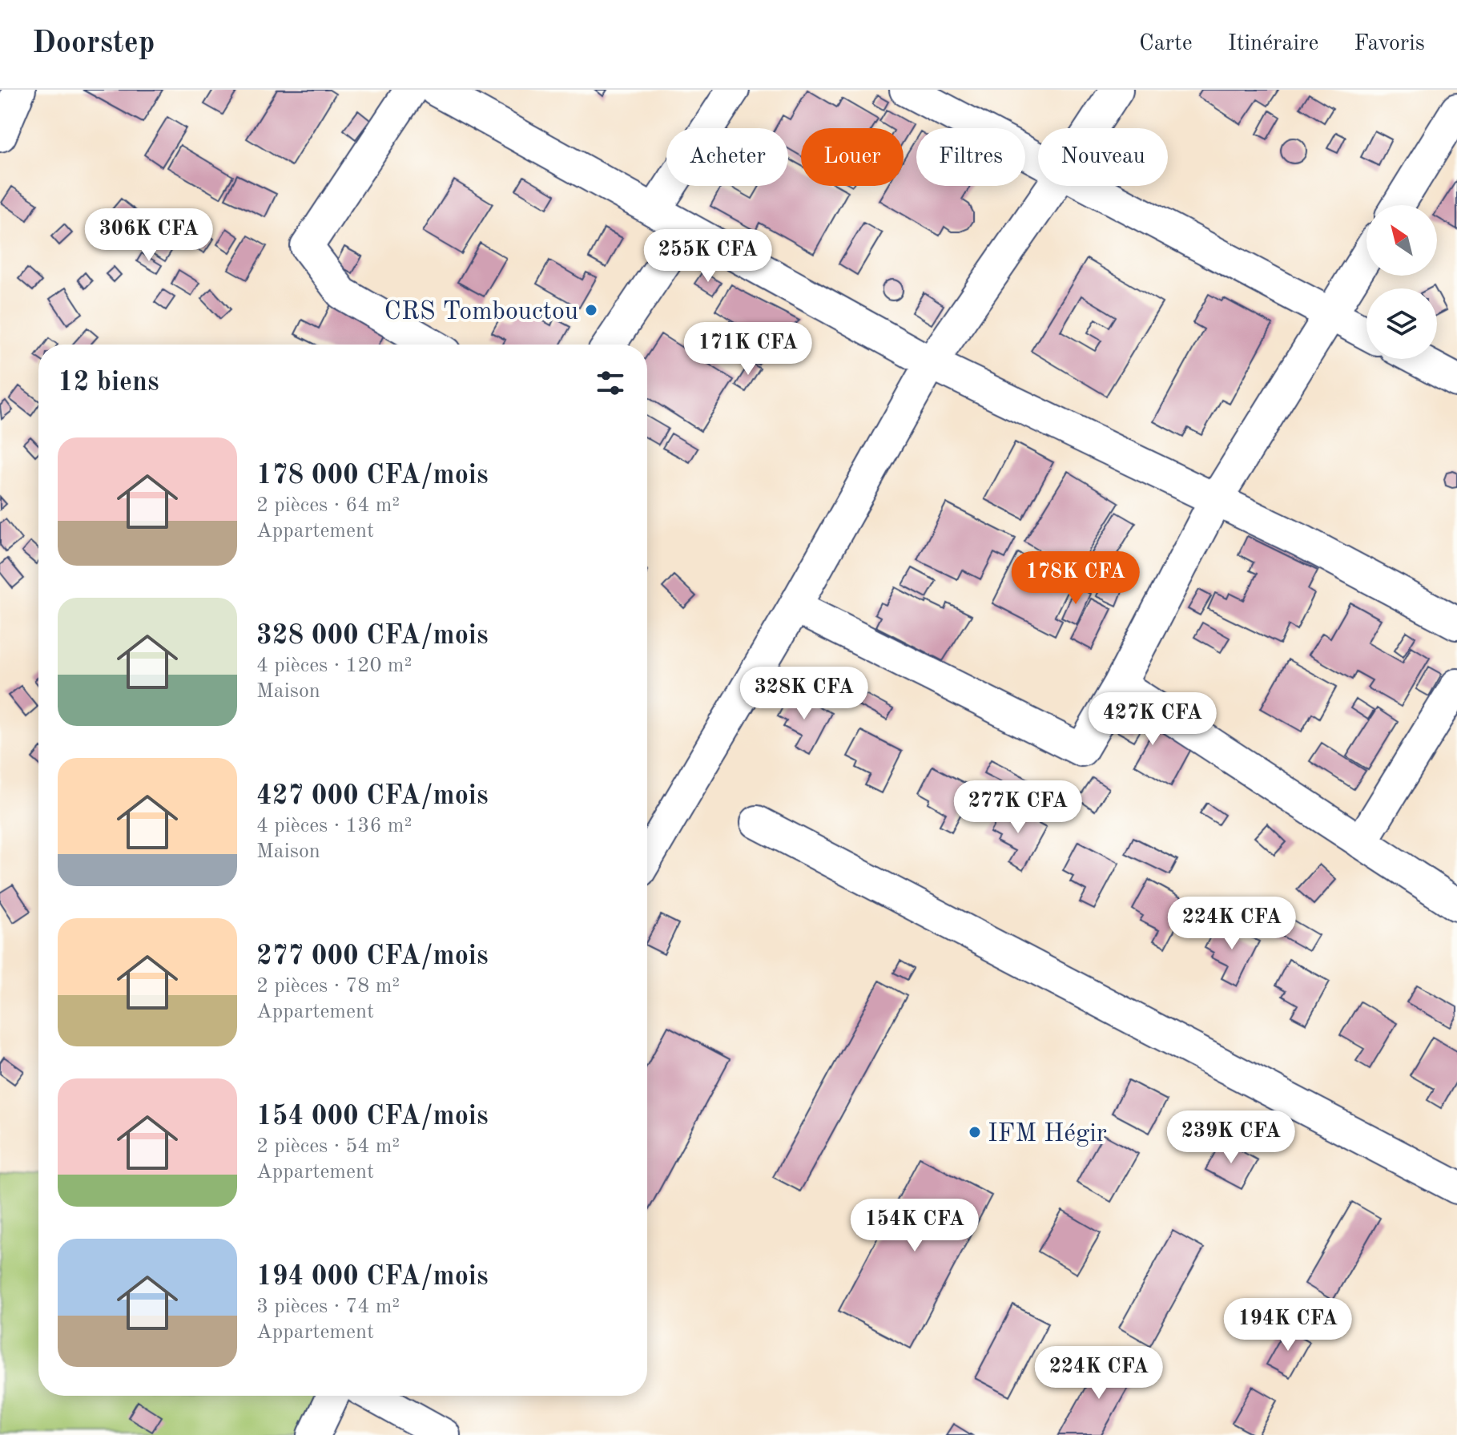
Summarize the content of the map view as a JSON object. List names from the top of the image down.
{
  "places": ["CRS Tombouctou", "IFM Hégir"],
  "north": "top left",
  "page": {
    "header": "Doorstep",
    "nav": ["Carte", "Itinéraire", "Favoris"],
    "chip": [
      "Acheter",
      "Louer",
      "Filtres",
      "Nouveau"
    ],
    "price": [
      "306K CFA",
      "255K CFA",
      "171K CFA",
      "178K CFA",
      "328K CFA",
      "427K CFA",
      "277K CFA",
      "224K CFA",
      "239K CFA",
      "154K CFA",
      "194K CFA",
      "224K CFA"
    ],
    "heading": "12 biens",
    "list": [
      {
        "name": "178 000 CFA/mois",
        "note": "2 pièces · 64 m² · Appartement"
      },
      {
        "name": "328 000 CFA/mois",
        "note": "4 pièces · 120 m² · Maison"
      },
      {
        "name": "427 000 CFA/mois",
        "note": "4 pièces · 136 m² · Maison"
      },
      {
        "name": "277 000 CFA/mois",
        "note": "2 pièces · 78 m² · Appartement"
      },
      {
        "name": "154 000 CFA/mois",
        "note": "2 pièces · 54 m² · Appartement"
      },
      {
        "name": "194 000 CFA/mois",
        "note": "3 pièces · 74 m² · Appartement"
      }
    ]
  }
}
